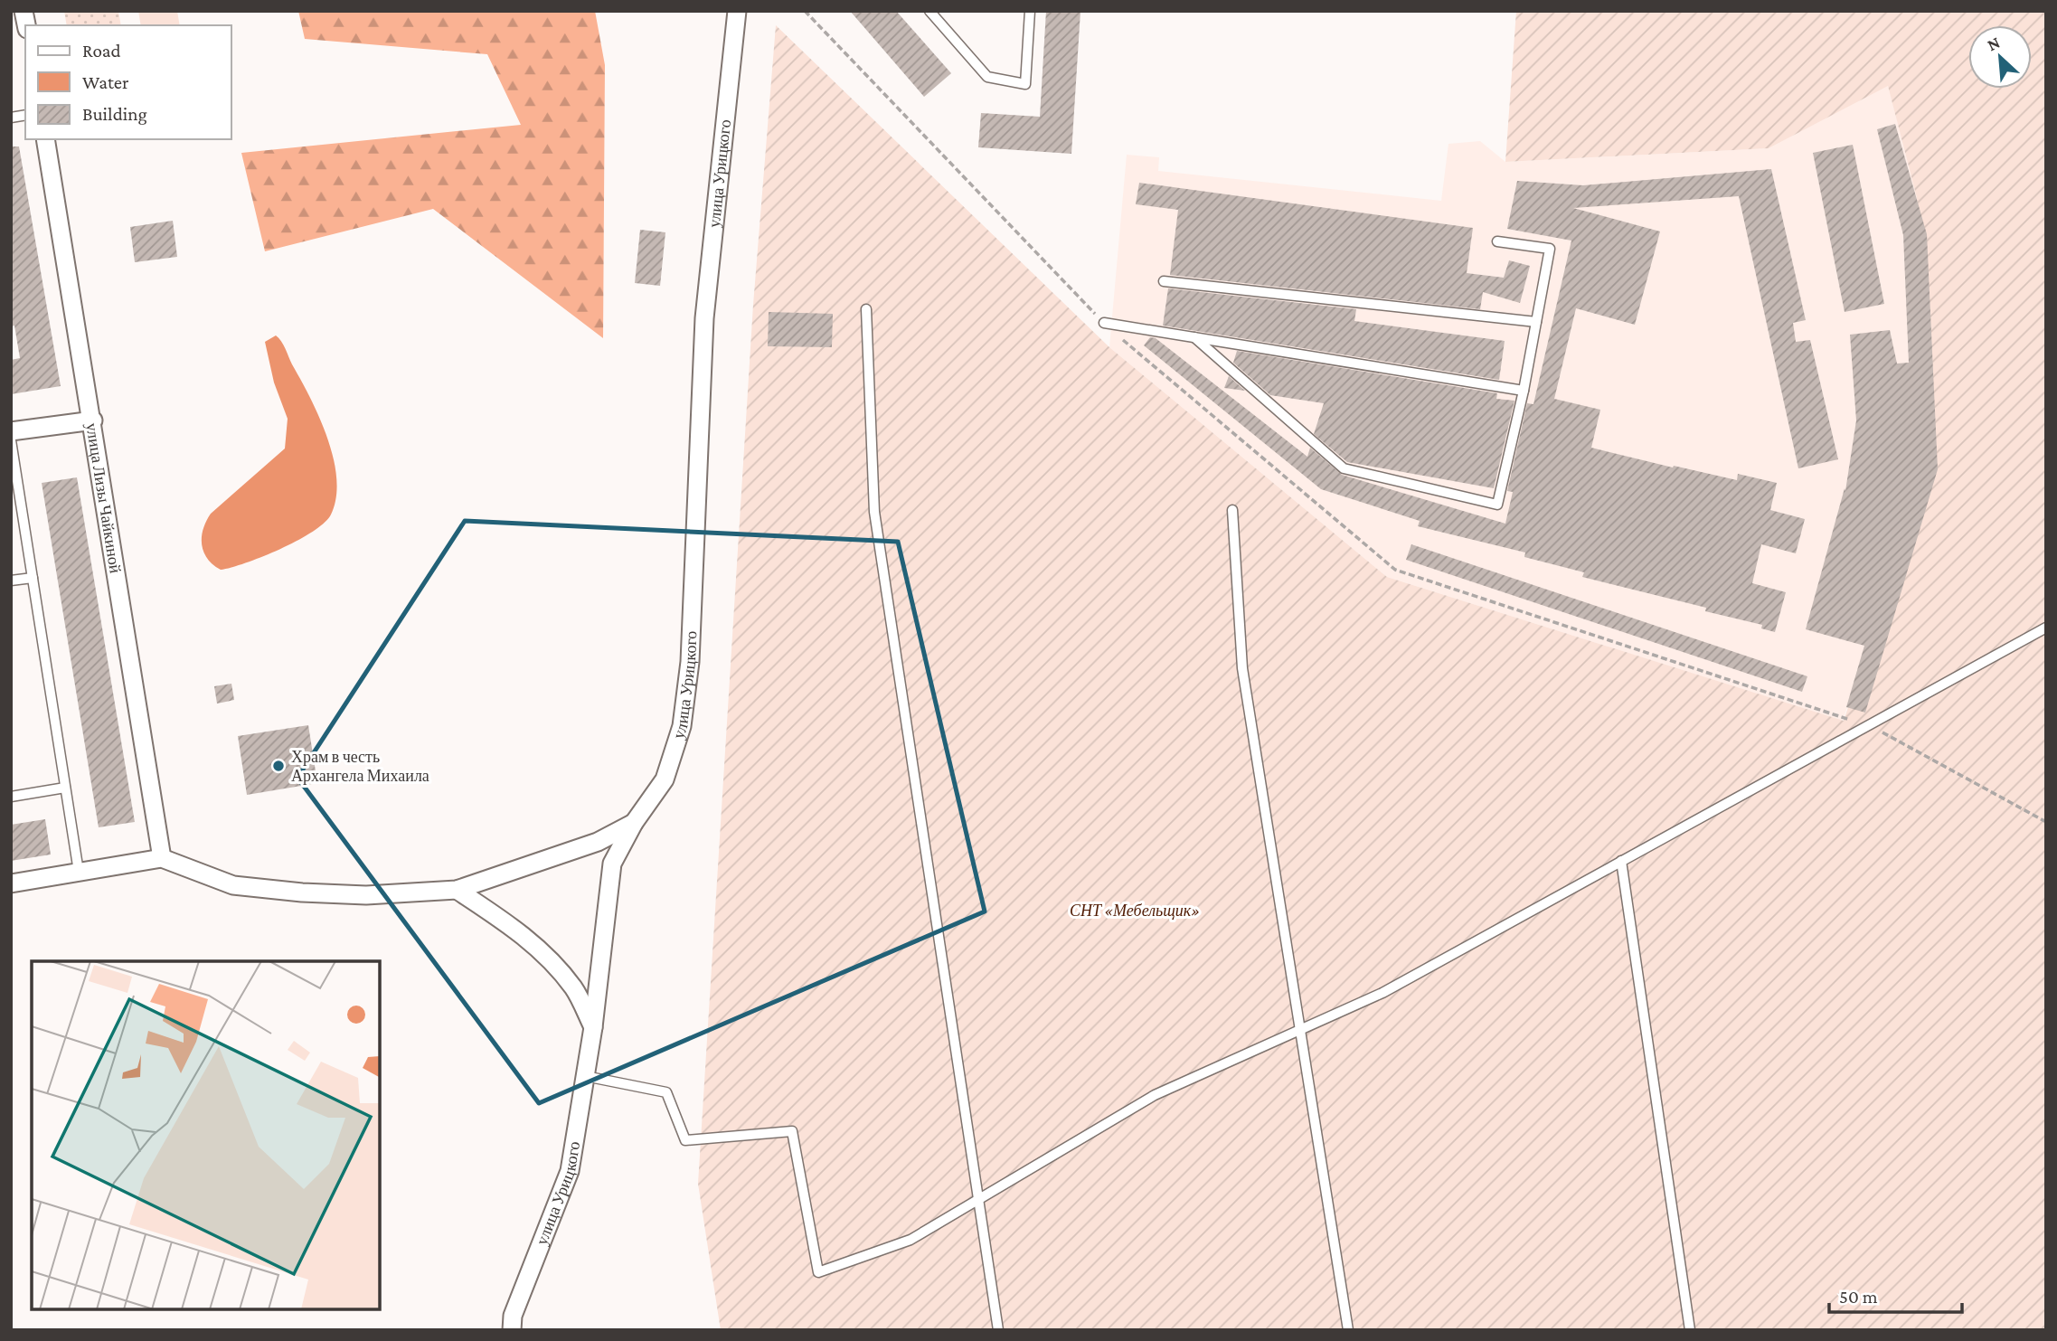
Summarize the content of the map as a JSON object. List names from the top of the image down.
{
  "streets": {
    "street": ["улица Урицкого", "улица Лизы Чайкиной"]
  },
  "parks": ["СНТ «Мебельщик»"],
  "places": ["Храм в честь Архангела Михаила"],
  "legend": ["Road", "Water", "Building"],
  "scale_bar": "50 m",
  "north": "top left"
}
